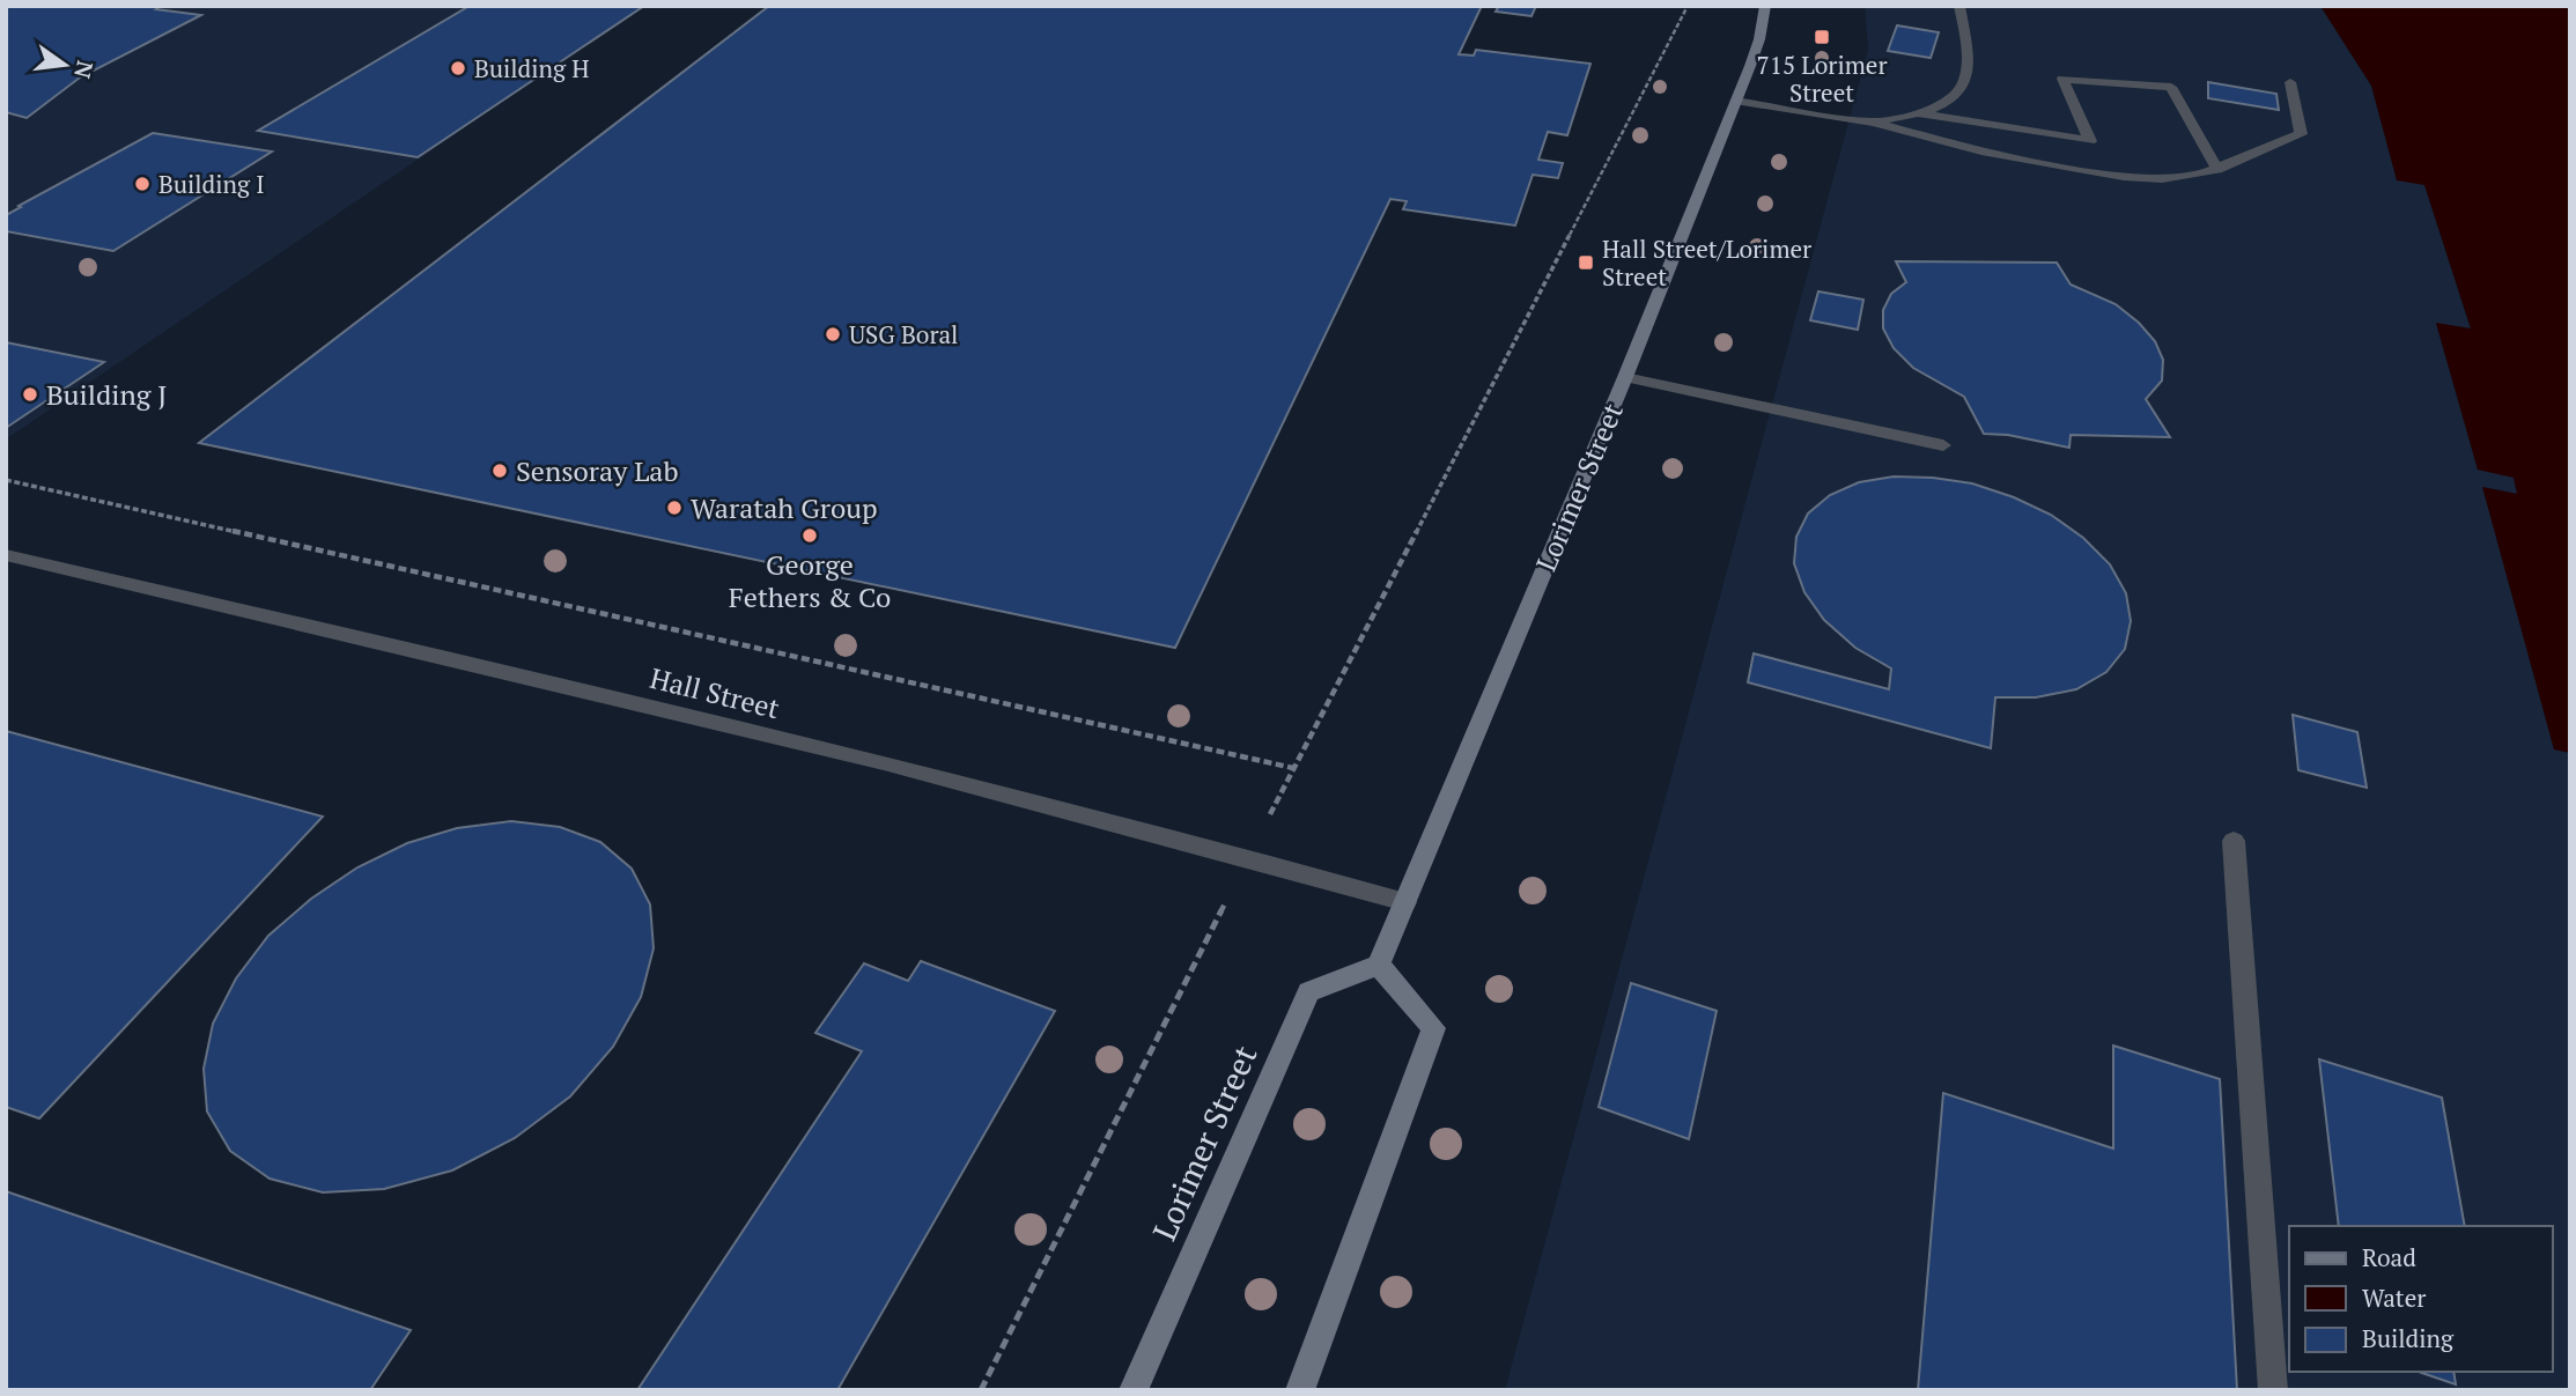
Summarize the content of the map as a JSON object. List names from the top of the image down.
{
  "streets": {
    "main road": ["Lorimer Street"],
    "street": ["Hall Street"]
  },
  "crossings": [
    ["Lorimer Street", "Hall Street"]
  ],
  "places": {
    "transit": ["715 Lorimer Street", "Hall Street/Lorimer Street"],
    "other": [
      "Building H",
      "Building I",
      "USG Boral",
      "Building J",
      "Sensoray Lab",
      "Waratah Group",
      "George Fethers & Co"
    ]
  },
  "legend": ["Road", "Water", "Building"],
  "north": "right"
}
